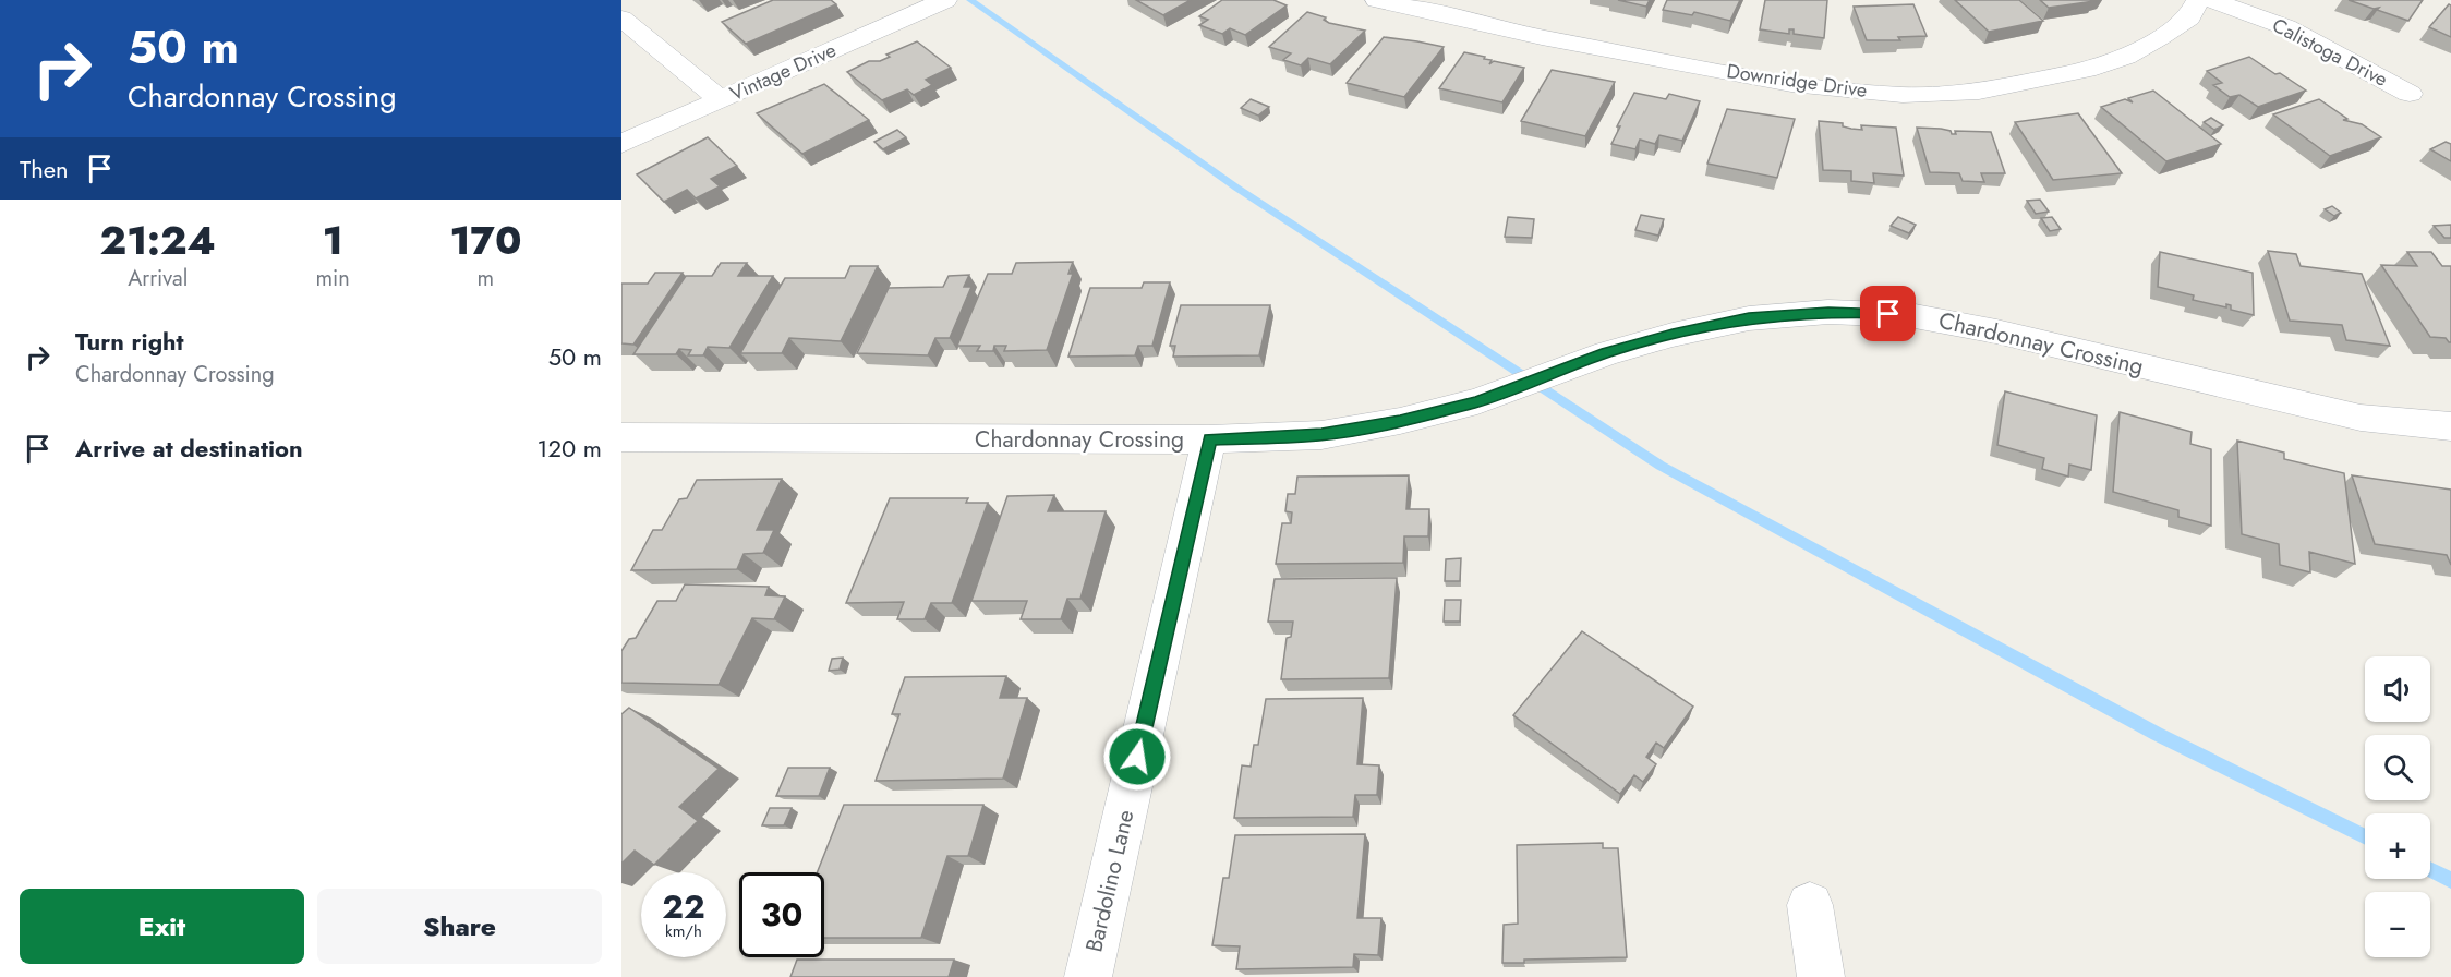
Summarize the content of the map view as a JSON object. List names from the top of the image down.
{
  "streets": {
    "street": [
      "Calistoga Drive",
      "Vintage Drive",
      "Downridge Drive",
      "Chardonnay Crossing",
      "Bardolino Lane"
    ]
  },
  "crossings": [
    ["Chardonnay Crossing", "Bardolino Lane"]
  ],
  "page": {
    "turn": ["50 m", "Chardonnay Crossing"],
    "then": "Then",
    "eta": [
      "21:24",
      "Arrival",
      "1",
      "min",
      "170",
      "m"
    ],
    "list": [
      {
        "name": "Turn right",
        "note": "Chardonnay Crossing",
        "value": "50 m"
      },
      {
        "name": "Arrive at destination",
        "value": "120 m"
      }
    ],
    "map_buttons": ["+", "−"],
    "speed": "22 km/h",
    "limit": "30",
    "buttons": ["Exit", "Share"]
  }
}
